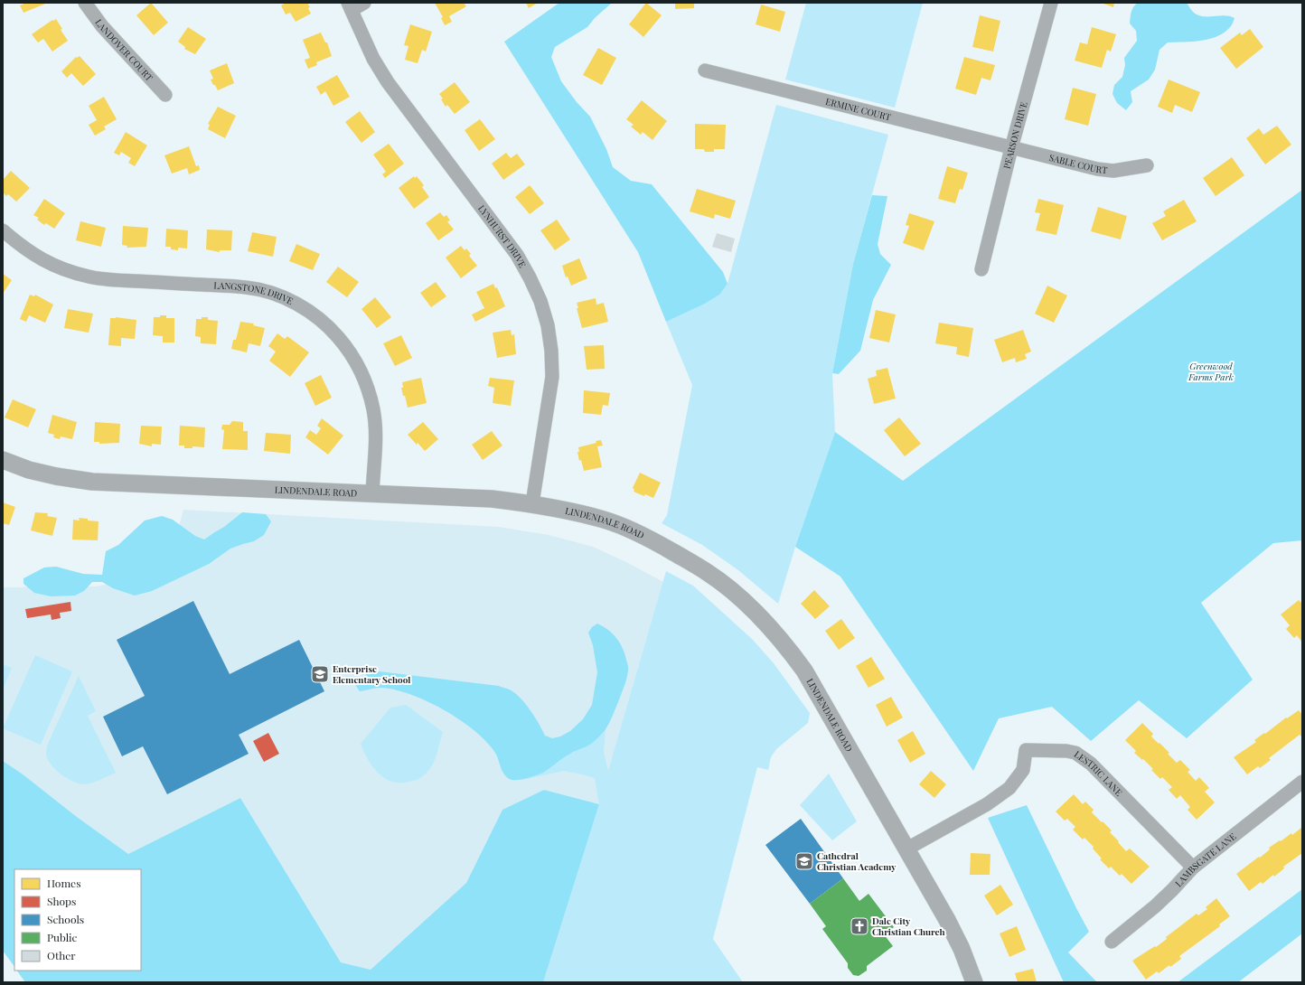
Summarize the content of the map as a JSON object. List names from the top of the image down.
{
  "streets": {
    "street": [
      "LANDOVER COURT",
      "ERMINE COURT",
      "PEARSON DRIVE",
      "SABLE COURT",
      "LYNHURST DRIVE",
      "LANGSTONE DRIVE",
      "LINDENDALE ROAD",
      "LESTRIC LANE",
      "LAMBSGATE LANE"
    ]
  },
  "crossings": [
    ["ERMINE COURT", "PEARSON DRIVE"],
    ["ERMINE COURT", "SABLE COURT"],
    ["PEARSON DRIVE", "SABLE COURT"],
    ["LYNHURST DRIVE", "LINDENDALE ROAD"],
    ["LANGSTONE DRIVE", "LINDENDALE ROAD"],
    ["LINDENDALE ROAD", "LESTRIC LANE"],
    ["LESTRIC LANE", "LAMBSGATE LANE"]
  ],
  "parks": ["Greenwood Farms Park"],
  "places": {
    "school or university": ["Enterprise Elementary School", "Cathedral Christian Academy"],
    "church": ["Dale City Christian Church"]
  },
  "legend": [
    "Homes",
    "Shops",
    "Schools",
    "Public",
    "Other"
  ]
}
